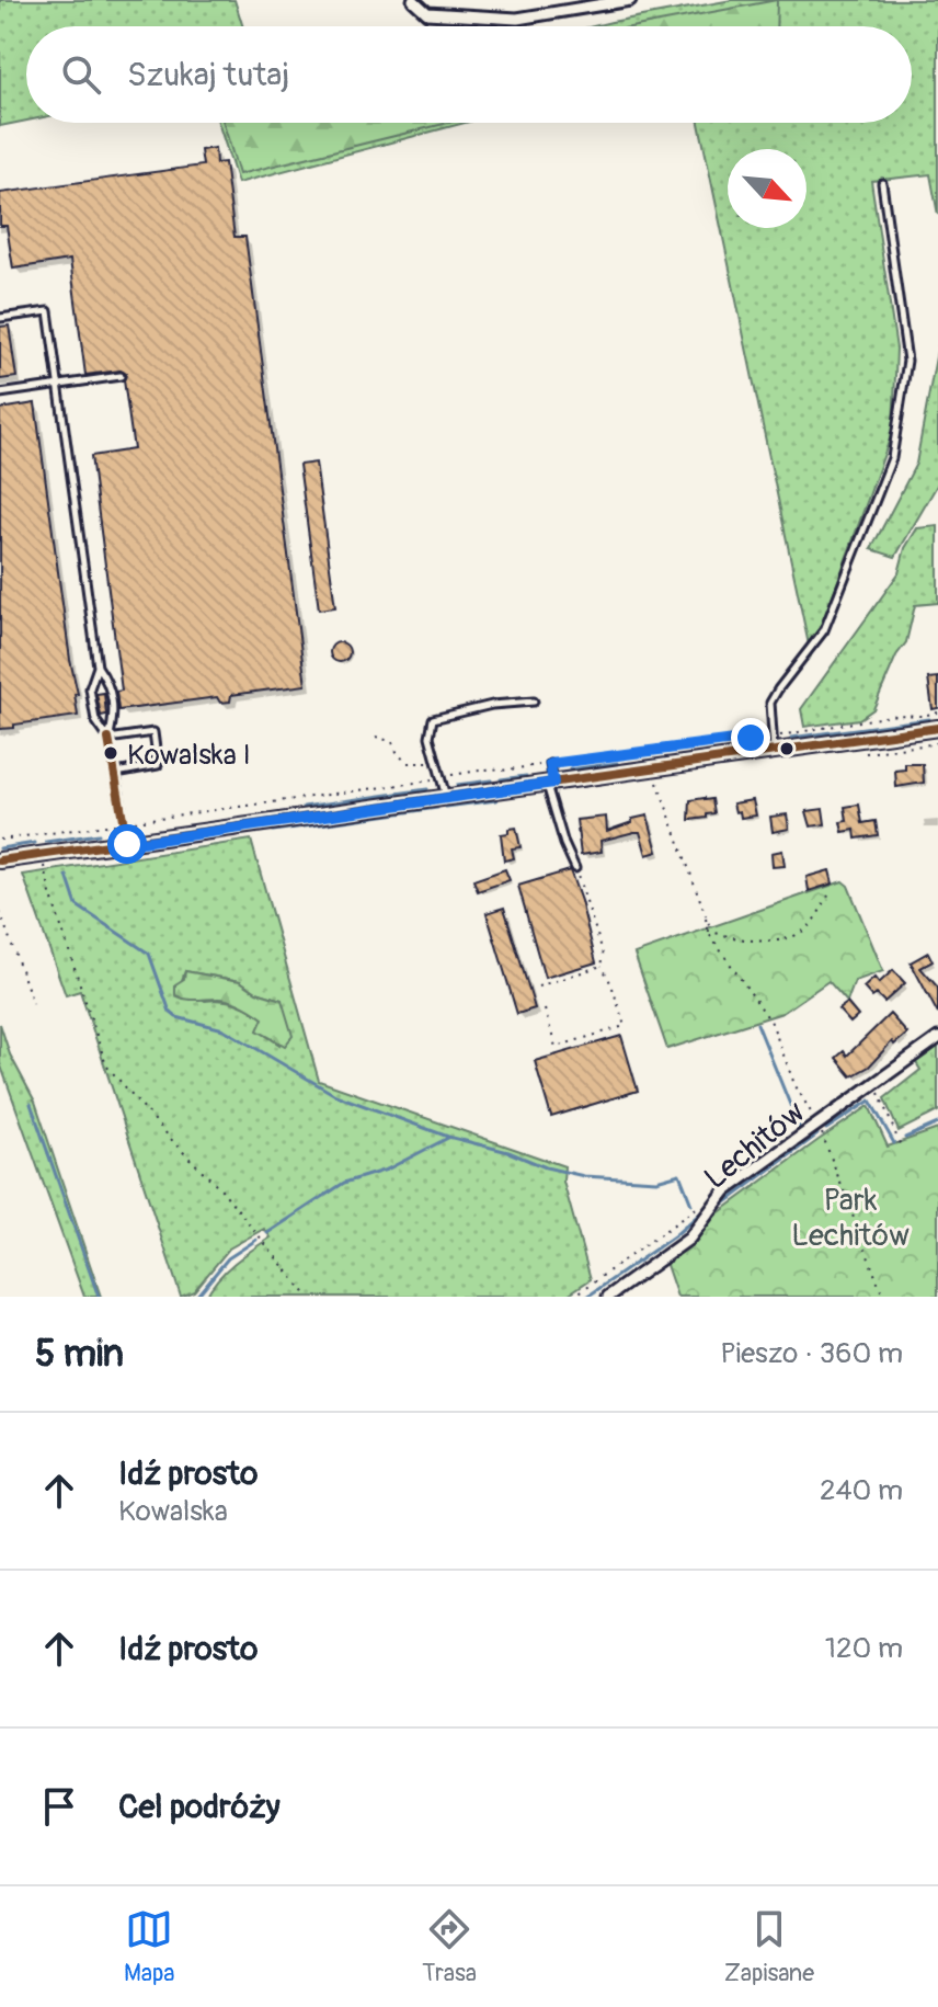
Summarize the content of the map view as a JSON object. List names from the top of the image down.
{
  "streets": {
    "street": ["Lechitów"]
  },
  "parks": ["Park Lechitów"],
  "places": ["Kowalska I"],
  "north": "bottom right",
  "page": {
    "search": "Szukaj tutaj",
    "heading": ["5 min", "Pieszo · 360 m"],
    "list": [
      ["Idź prosto", "Kowalska", "240 m"],
      ["Idź prosto", "120 m"],
      "Cel podróży"
    ],
    "nav": ["Mapa", "Trasa", "Zapisane"]
  }
}
